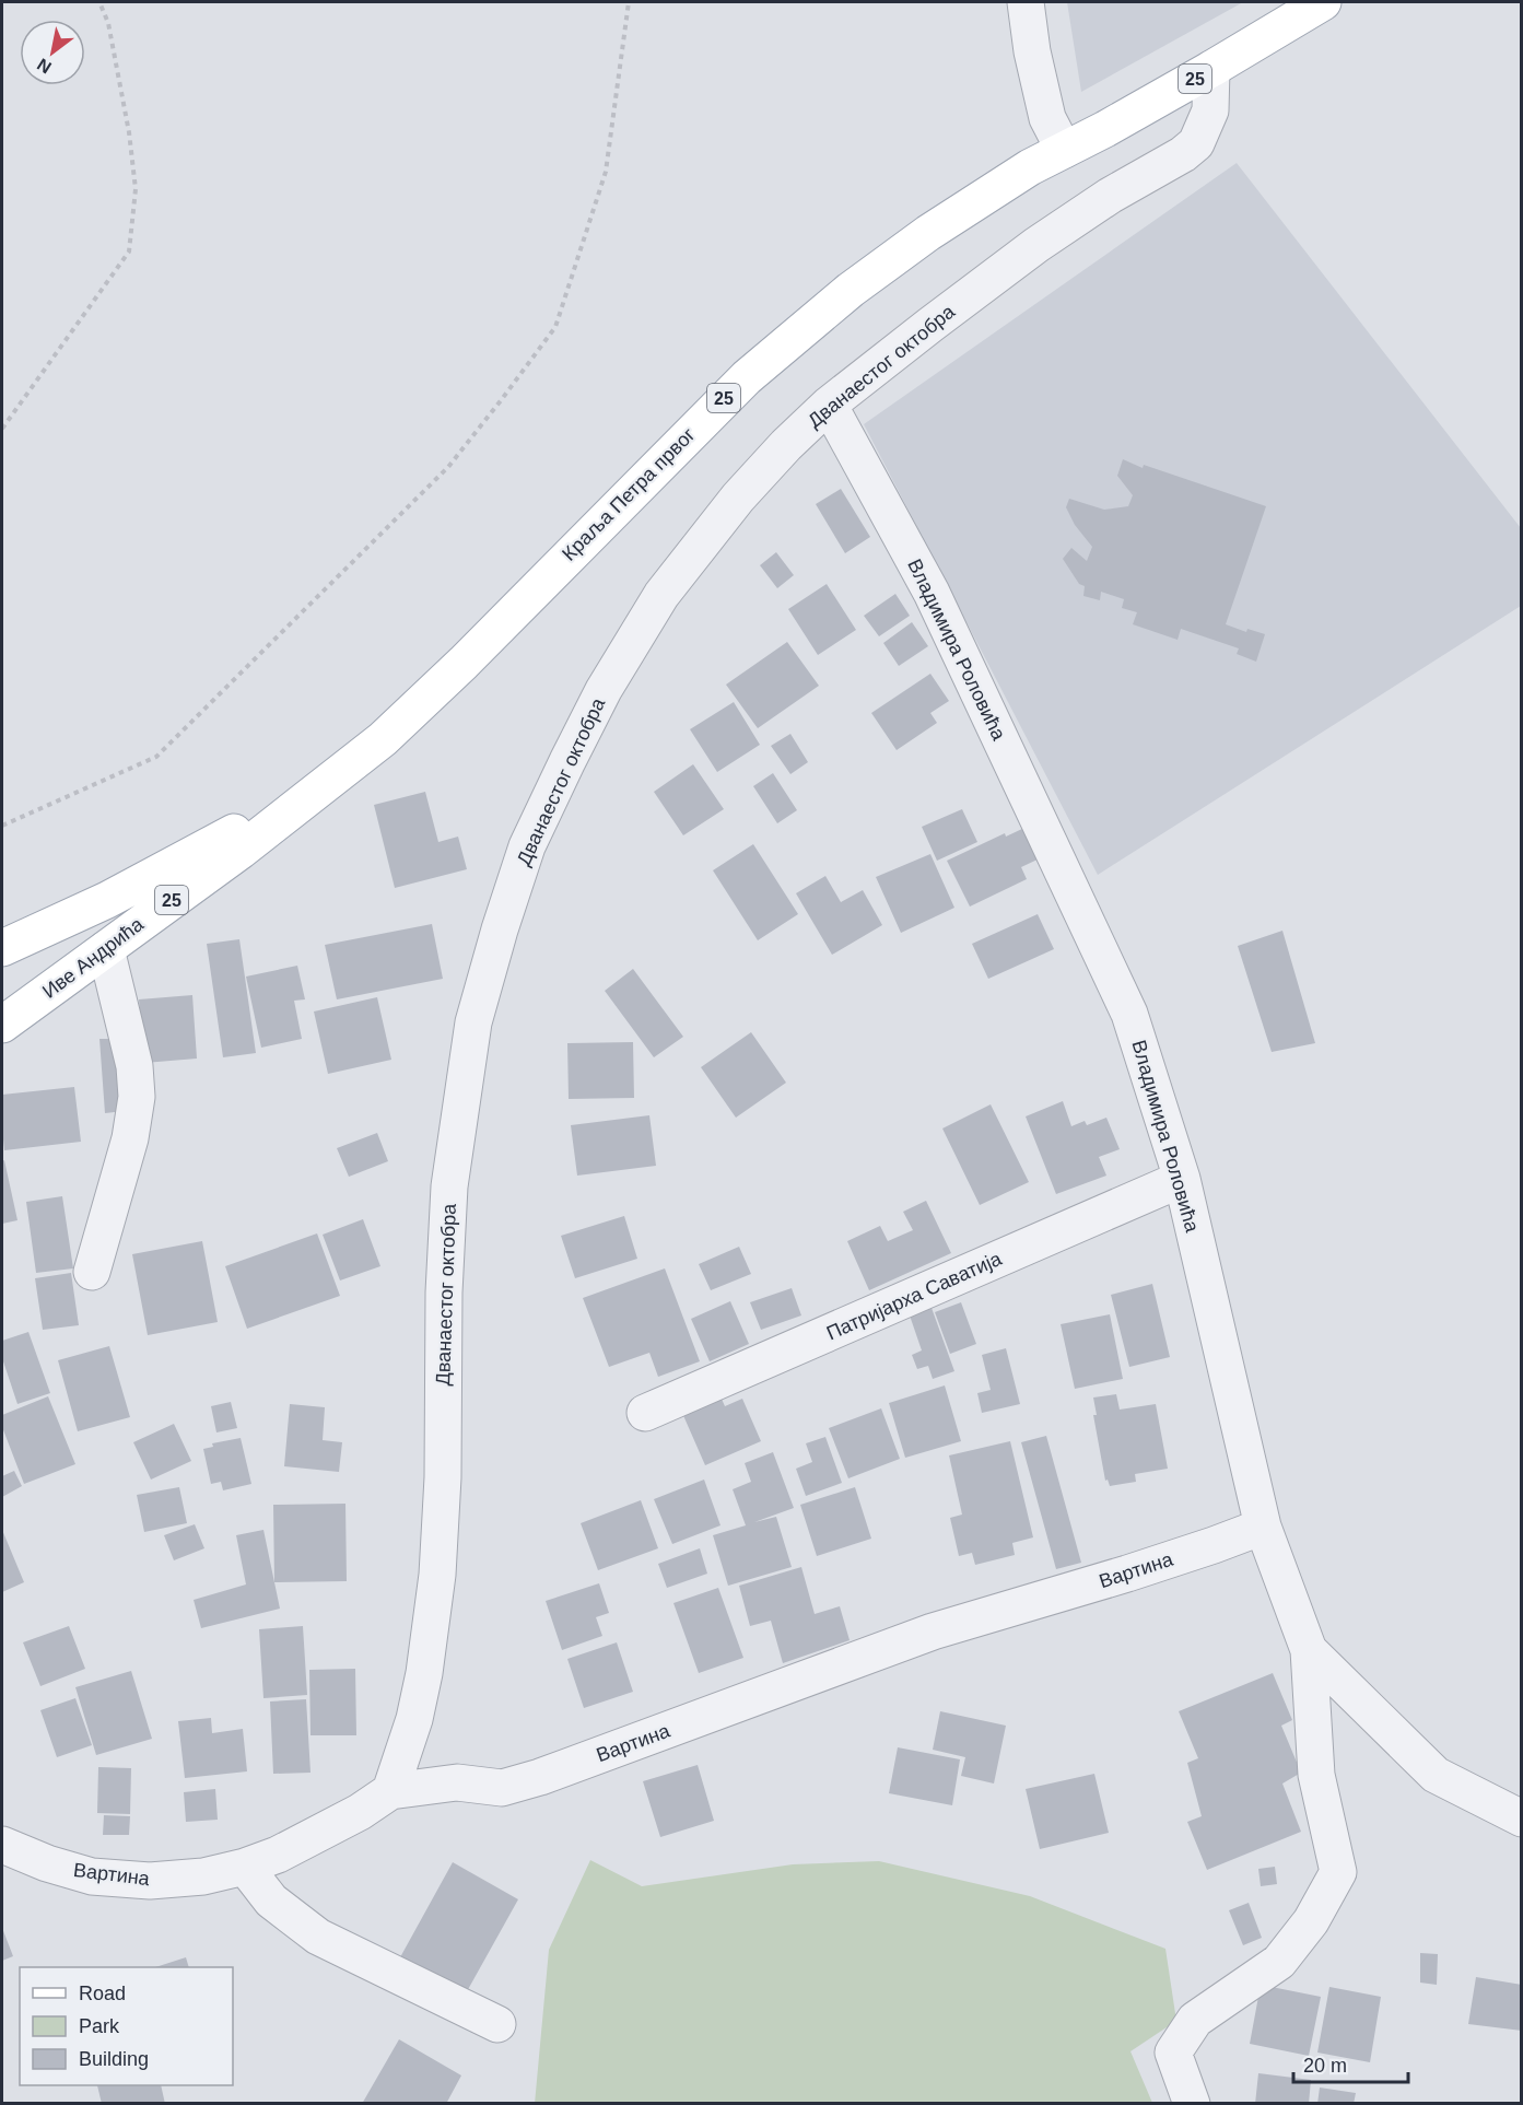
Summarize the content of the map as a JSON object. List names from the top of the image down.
{
  "streets": {
    "main road": ["25", "Краља Петра првог", "Иве Андрића"],
    "street": [
      "Дванаестог октобра",
      "Владимира Роловића",
      "Патријарха Саватија",
      "Вартина"
    ]
  },
  "crossings": [
    ["25", "Дванаестог октобра"],
    ["25", "Краља Петра првог"],
    ["Дванаестог октобра", "Владимира Роловића"],
    ["Дванаестог октобра", "Вартина"],
    ["Краља Петра првог", "Иве Андрића"],
    ["Владимира Роловића", "Патријарха Саватија"],
    ["Владимира Роловића", "Вартина"]
  ],
  "legend": ["Road", "Park", "Building"],
  "scale_bar": "20 m",
  "north": "bottom left"
}
